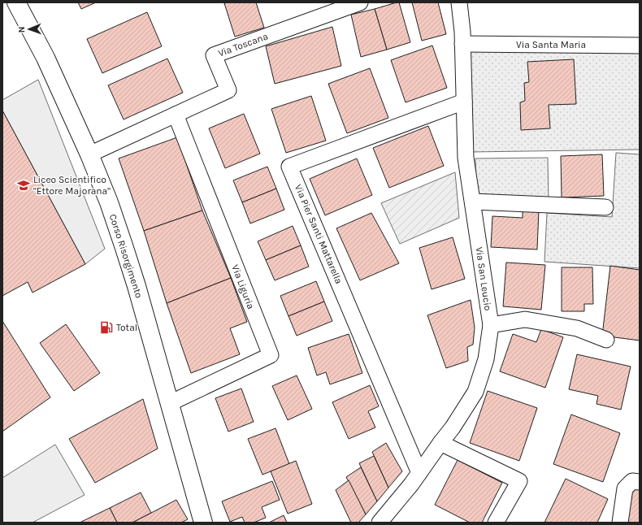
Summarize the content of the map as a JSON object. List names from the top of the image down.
{
  "streets": {
    "street": [
      "Via Toscana",
      "Via Santa Maria",
      "Via Pier Santi Mattarella",
      "Corso Risorgimento",
      "Via San Leucio",
      "Via Liguria"
    ]
  },
  "crossings": [
    ["Via Toscana", "Corso Risorgimento"],
    ["Via Toscana", "Via Liguria"],
    ["Via Santa Maria", "Via San Leucio"],
    ["Via Pier Santi Mattarella", "Via San Leucio"],
    ["Corso Risorgimento", "Via Liguria"]
  ],
  "places": {
    "school or university": ["Liceo Scientifico \"Ettore Majorana\""],
    "fuel station": ["Total"]
  },
  "north": "left"
}
